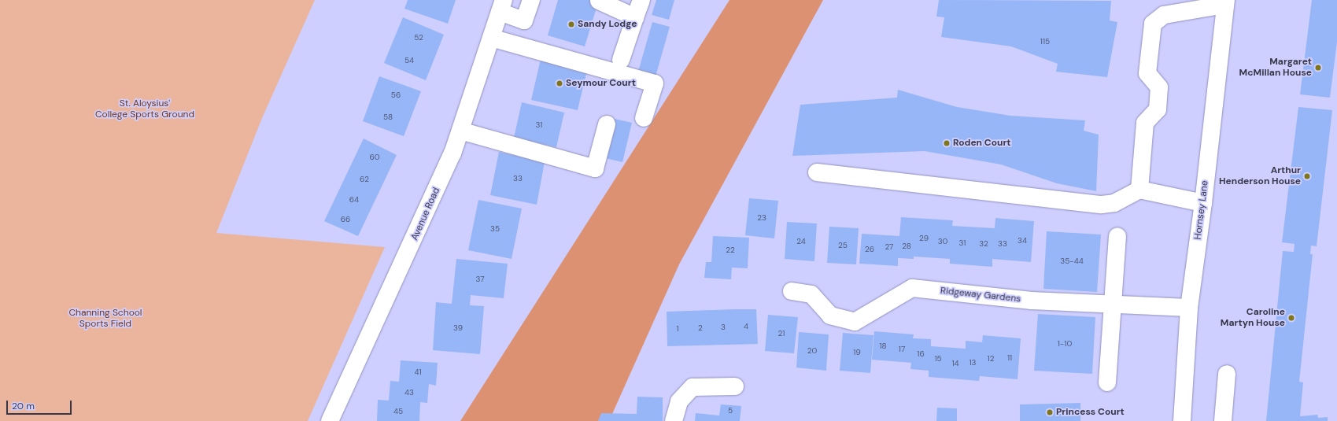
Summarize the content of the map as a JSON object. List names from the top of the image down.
{
  "streets": {
    "street": ["Hornsey Lane", "Avenue Road", "Ridgeway Gardens"]
  },
  "crossings": [
    ["Hornsey Lane", "Ridgeway Gardens"]
  ],
  "parks": ["St. Aloysius' College Sports Ground", "Channing School Sports Field"],
  "places": [
    "Sandy Lodge",
    "Margaret McMillan House",
    "Seymour Court",
    "Roden Court",
    "Arthur Henderson House",
    "Caroline Martyn House",
    "Princess Court"
  ],
  "house_numbers": [
    "52",
    "115",
    "54",
    "56",
    "58",
    "31",
    "60",
    "33",
    "62",
    "64",
    "23",
    "66",
    "35",
    "29",
    "34",
    "24",
    "30",
    "31",
    "32",
    "33",
    "25",
    "28",
    "27",
    "26",
    "22",
    "35-44",
    "37",
    "4",
    "3",
    "39",
    "2",
    "1",
    "21",
    "1-10",
    "18",
    "17",
    "20",
    "19",
    "16",
    "11",
    "15",
    "12",
    "13",
    "14",
    "41",
    "43",
    "5",
    "45"
  ],
  "scale_bar": "20 m"
}
